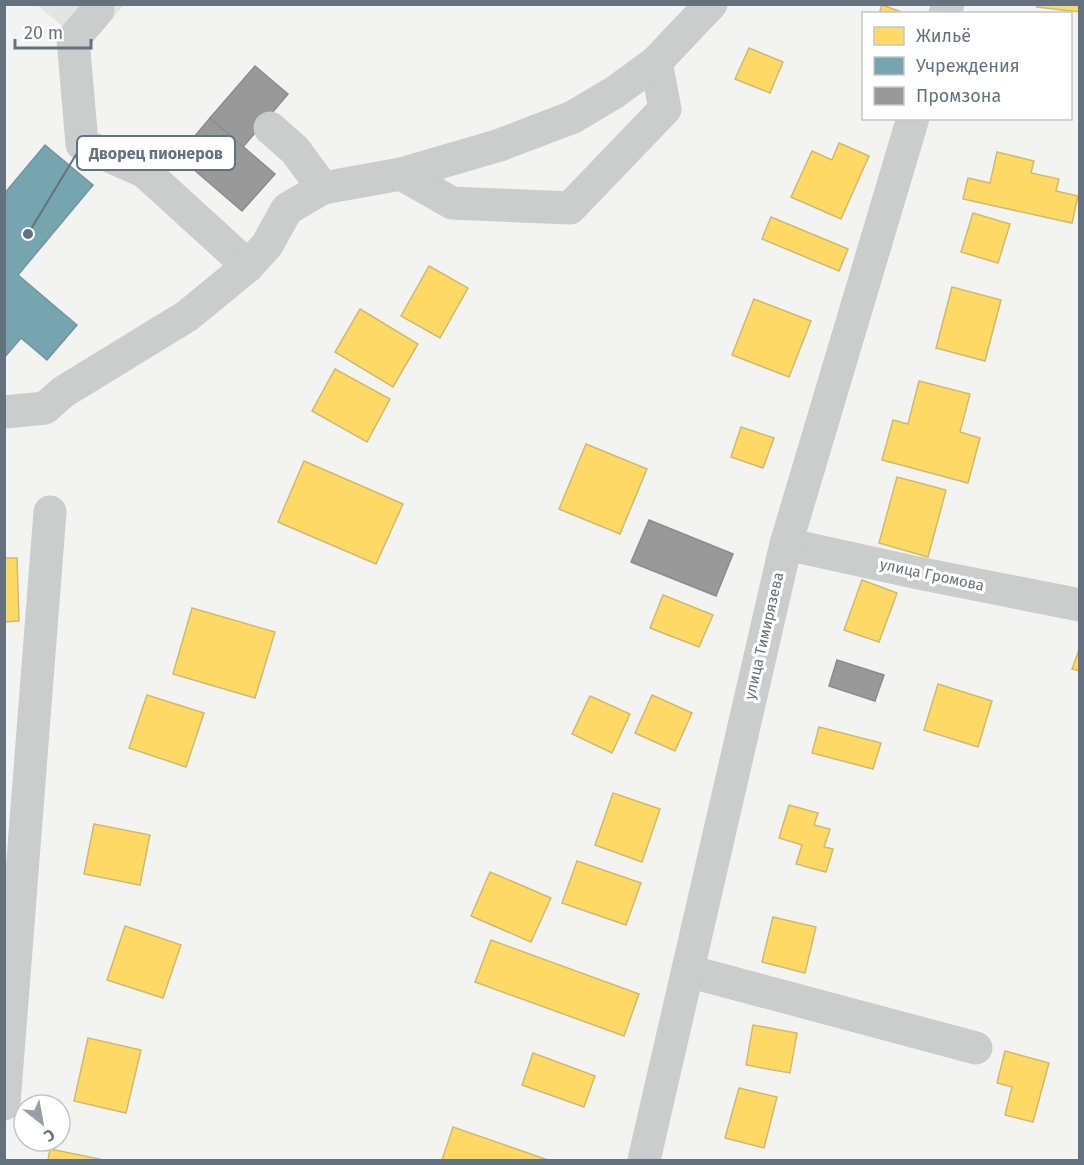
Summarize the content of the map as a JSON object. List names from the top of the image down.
{
  "streets": {
    "street": ["улица Громова", "улица Тимирязева"]
  },
  "crossings": [
    ["улица Громова", "улица Тимирязева"]
  ],
  "places": ["Дворец пионеров"],
  "legend": ["Жильё", "Учреждения", "Промзона"],
  "scale_bar": "20 m",
  "north": "bottom right"
}
